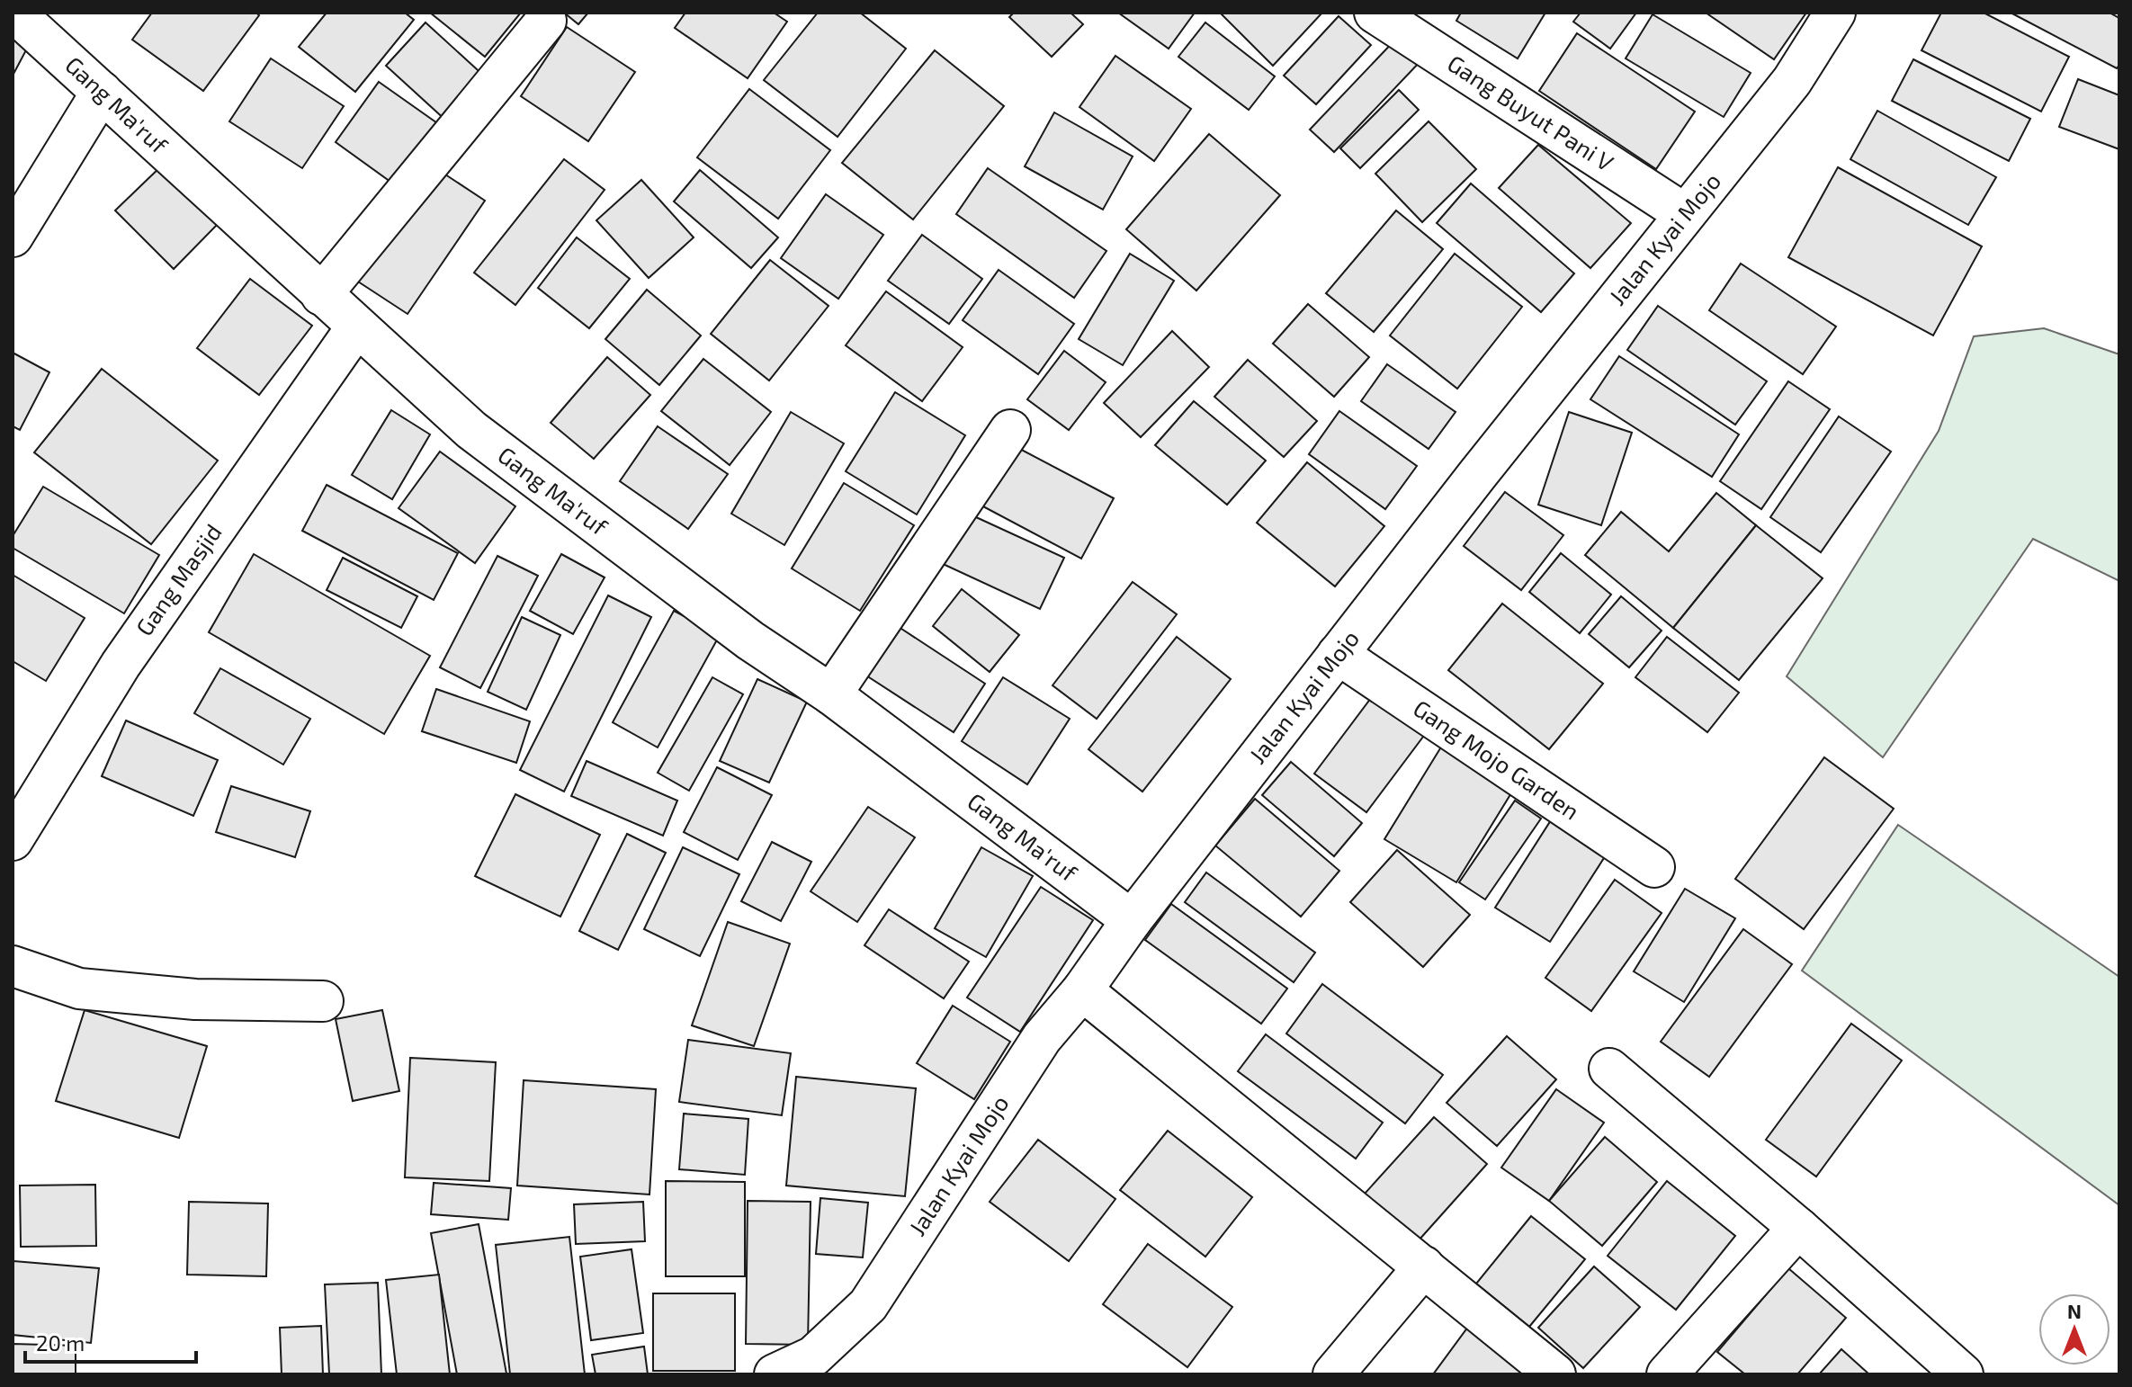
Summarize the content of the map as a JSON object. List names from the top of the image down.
{
  "streets": {
    "street": [
      "Gang Ma'ruf",
      "Gang Buyut Pani V",
      "Jalan Kyai Mojo",
      "Gang Masjid",
      "Gang Mojo Garden"
    ]
  },
  "crossings": [
    ["Gang Ma'ruf", "Jalan Kyai Mojo"],
    ["Gang Ma'ruf", "Gang Masjid"],
    ["Gang Buyut Pani V", "Jalan Kyai Mojo"],
    ["Jalan Kyai Mojo", "Gang Mojo Garden"]
  ],
  "scale_bar": "20 m",
  "north": "top"
}
